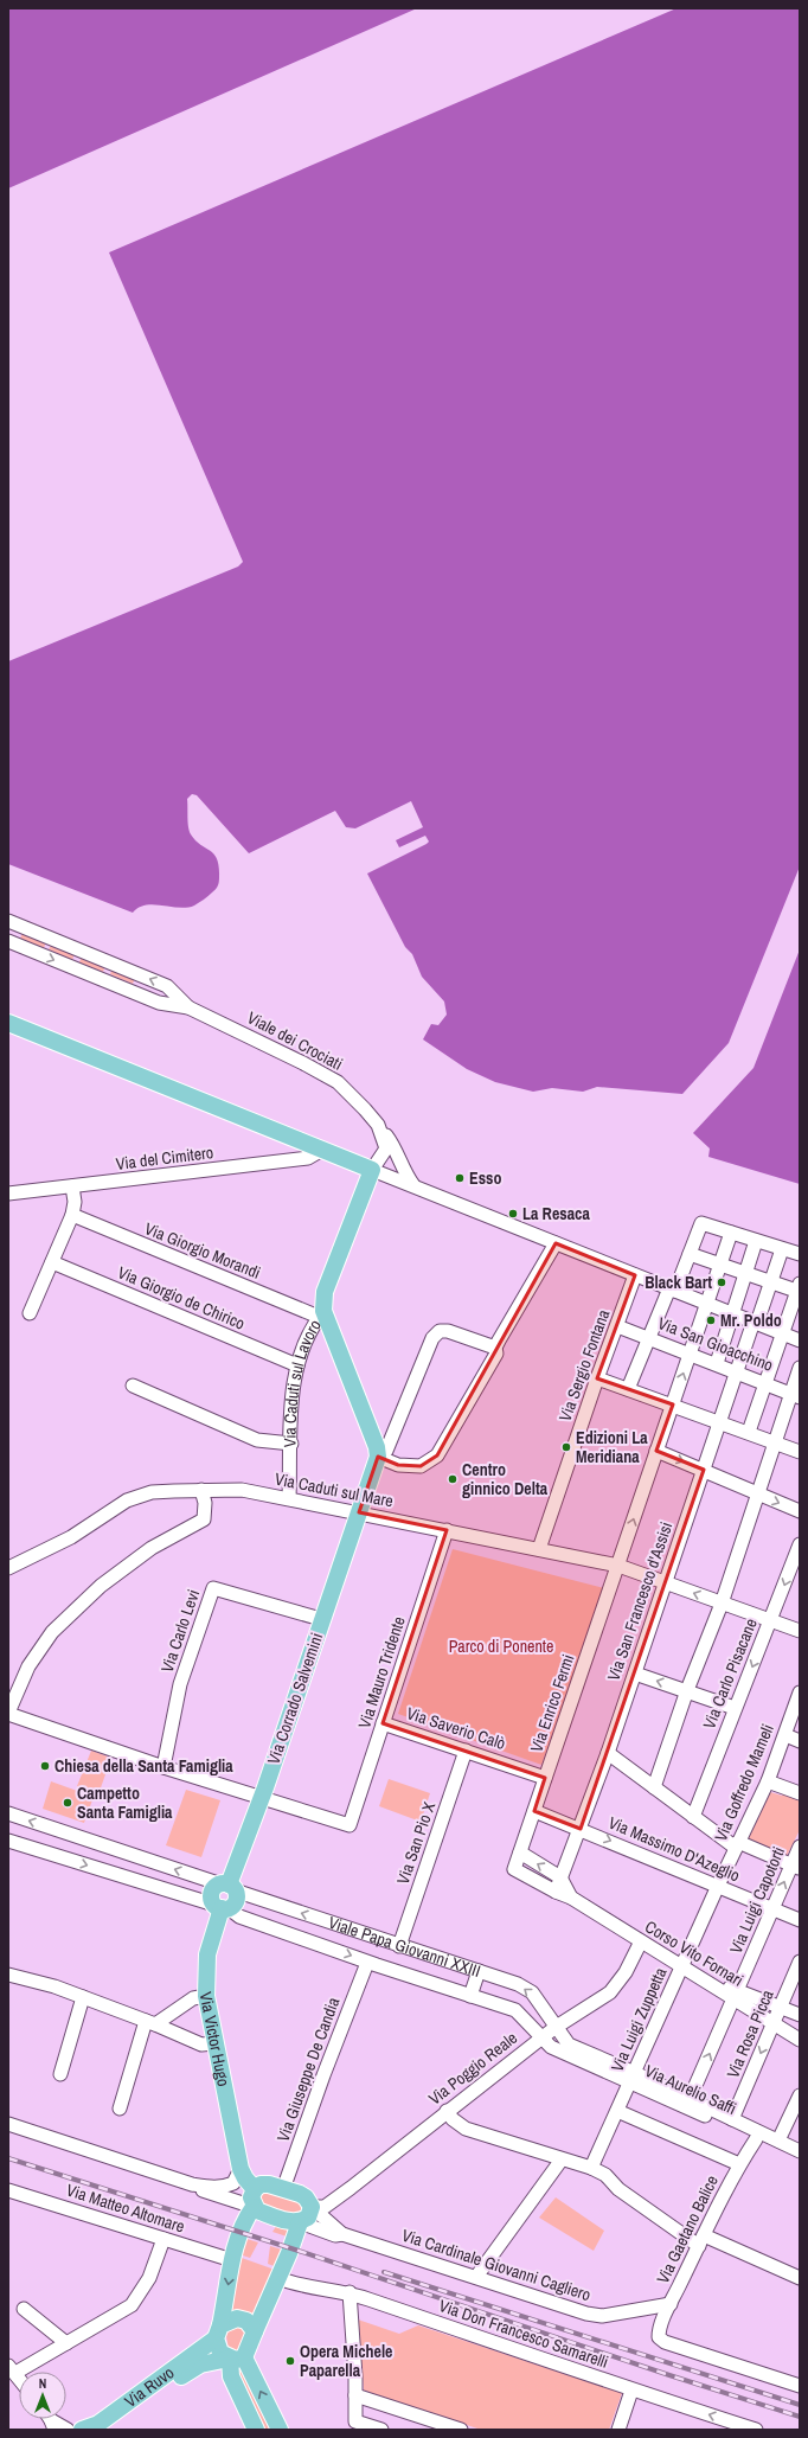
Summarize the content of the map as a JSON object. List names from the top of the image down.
{
  "streets": {
    "main road": [
      "Via Caduti sul Lavoro",
      "Via Corrado Salvemini",
      "Via Victor Hugo",
      "Via Ruvo"
    ],
    "street": [
      "Viale dei Crociati",
      "Via del Cimitero",
      "Via Giorgio Morandi",
      "Via Giorgio de Chirico",
      "Via San Gioacchino",
      "Via Sergio Fontana",
      "Via Caduti sul Mare",
      "Via San Francesco d'Assisi",
      "Via Carlo Levi",
      "Via Mauro Tridente",
      "Via Carlo Pisacane",
      "Via Enrico Fermi",
      "Via Saverio Calò",
      "Via Goffredo Mameli",
      "Via San Pio X",
      "Via Massimo D'Azeglio",
      "Via Luigi Capotorti",
      "Viale Papa Giovanni XXIII",
      "Corso Vito Fornari",
      "Via Luigi Zuppetta",
      "Via Rosa Picca",
      "Via Poggio Reale",
      "Via Giuseppe De Candia",
      "Via Aurelio Saffi",
      "Via Matteo Altomare",
      "Via Gaetano Balice",
      "Via Cardinale Giovanni Cagliero",
      "Via Don Francesco Samarelli"
    ]
  },
  "crossings": [
    ["Viale dei Crociati", "Via Caduti sul Lavoro"],
    ["Via Giorgio Morandi", "Via Caduti sul Lavoro"],
    ["Via Giorgio de Chirico", "Via Caduti sul Lavoro"],
    ["Via San Gioacchino", "Via Sergio Fontana"],
    ["Via San Gioacchino", "Via San Francesco d'Assisi"],
    ["Via San Gioacchino", "Via Enrico Fermi"],
    ["Via Sergio Fontana", "Via Caduti sul Mare"],
    ["Via Caduti sul Lavoro", "Via Caduti sul Mare"],
    ["Via Caduti sul Mare", "Via San Francesco d'Assisi"],
    ["Via Caduti sul Mare", "Via Mauro Tridente"],
    ["Via Caduti sul Mare", "Via Carlo Pisacane"],
    ["Via Caduti sul Mare", "Via Corrado Salvemini"],
    ["Via Caduti sul Mare", "Via Enrico Fermi"],
    ["Via San Francesco d'Assisi", "Via Massimo D'Azeglio"],
    ["Via San Francesco d'Assisi", "Corso Vito Fornari"],
    ["Via Carlo Levi", "Via Corrado Salvemini"],
    ["Via Mauro Tridente", "Via Corrado Salvemini"],
    ["Via Mauro Tridente", "Via Saverio Calò"],
    ["Via Corrado Salvemini", "Viale Papa Giovanni XXIII"],
    ["Via Enrico Fermi", "Via Saverio Calò"],
    ["Via Enrico Fermi", "Via Massimo D'Azeglio"],
    ["Via Enrico Fermi", "Corso Vito Fornari"],
    ["Via Saverio Calò", "Via San Pio X"],
    ["Via Goffredo Mameli", "Via Massimo D'Azeglio"],
    ["Via Goffredo Mameli", "Via Luigi Zuppetta"],
    ["Via San Pio X", "Viale Papa Giovanni XXIII"],
    ["Via Massimo D'Azeglio", "Via Luigi Capotorti"],
    ["Via Massimo D'Azeglio", "Via Luigi Zuppetta"],
    ["Via Luigi Capotorti", "Corso Vito Fornari"],
    ["Via Luigi Capotorti", "Via Aurelio Saffi"],
    ["Viale Papa Giovanni XXIII", "Via Victor Hugo"],
    ["Viale Papa Giovanni XXIII", "Via Poggio Reale"],
    ["Viale Papa Giovanni XXIII", "Via Giuseppe De Candia"],
    ["Viale Papa Giovanni XXIII", "Via Aurelio Saffi"],
    ["Corso Vito Fornari", "Via Luigi Zuppetta"],
    ["Corso Vito Fornari", "Via Rosa Picca"],
    ["Corso Vito Fornari", "Via Poggio Reale"],
    ["Via Luigi Zuppetta", "Via Aurelio Saffi"],
    ["Via Rosa Picca", "Via Aurelio Saffi"],
    ["Via Poggio Reale", "Via Aurelio Saffi"],
    ["Via Poggio Reale", "Via Cardinale Giovanni Cagliero"],
    ["Via Aurelio Saffi", "Via Gaetano Balice"],
    ["Via Gaetano Balice", "Via Cardinale Giovanni Cagliero"]
  ],
  "parks": ["Parco di Ponente"],
  "places": [
    "Esso",
    "La Resaca",
    "Black Bart",
    "Mr. Poldo",
    "Edizioni La Meridiana",
    "Centro ginnico Delta",
    "Chiesa della Santa Famiglia",
    "Campetto Santa Famiglia",
    "Opera Michele Paparella"
  ],
  "north": "top"
}
